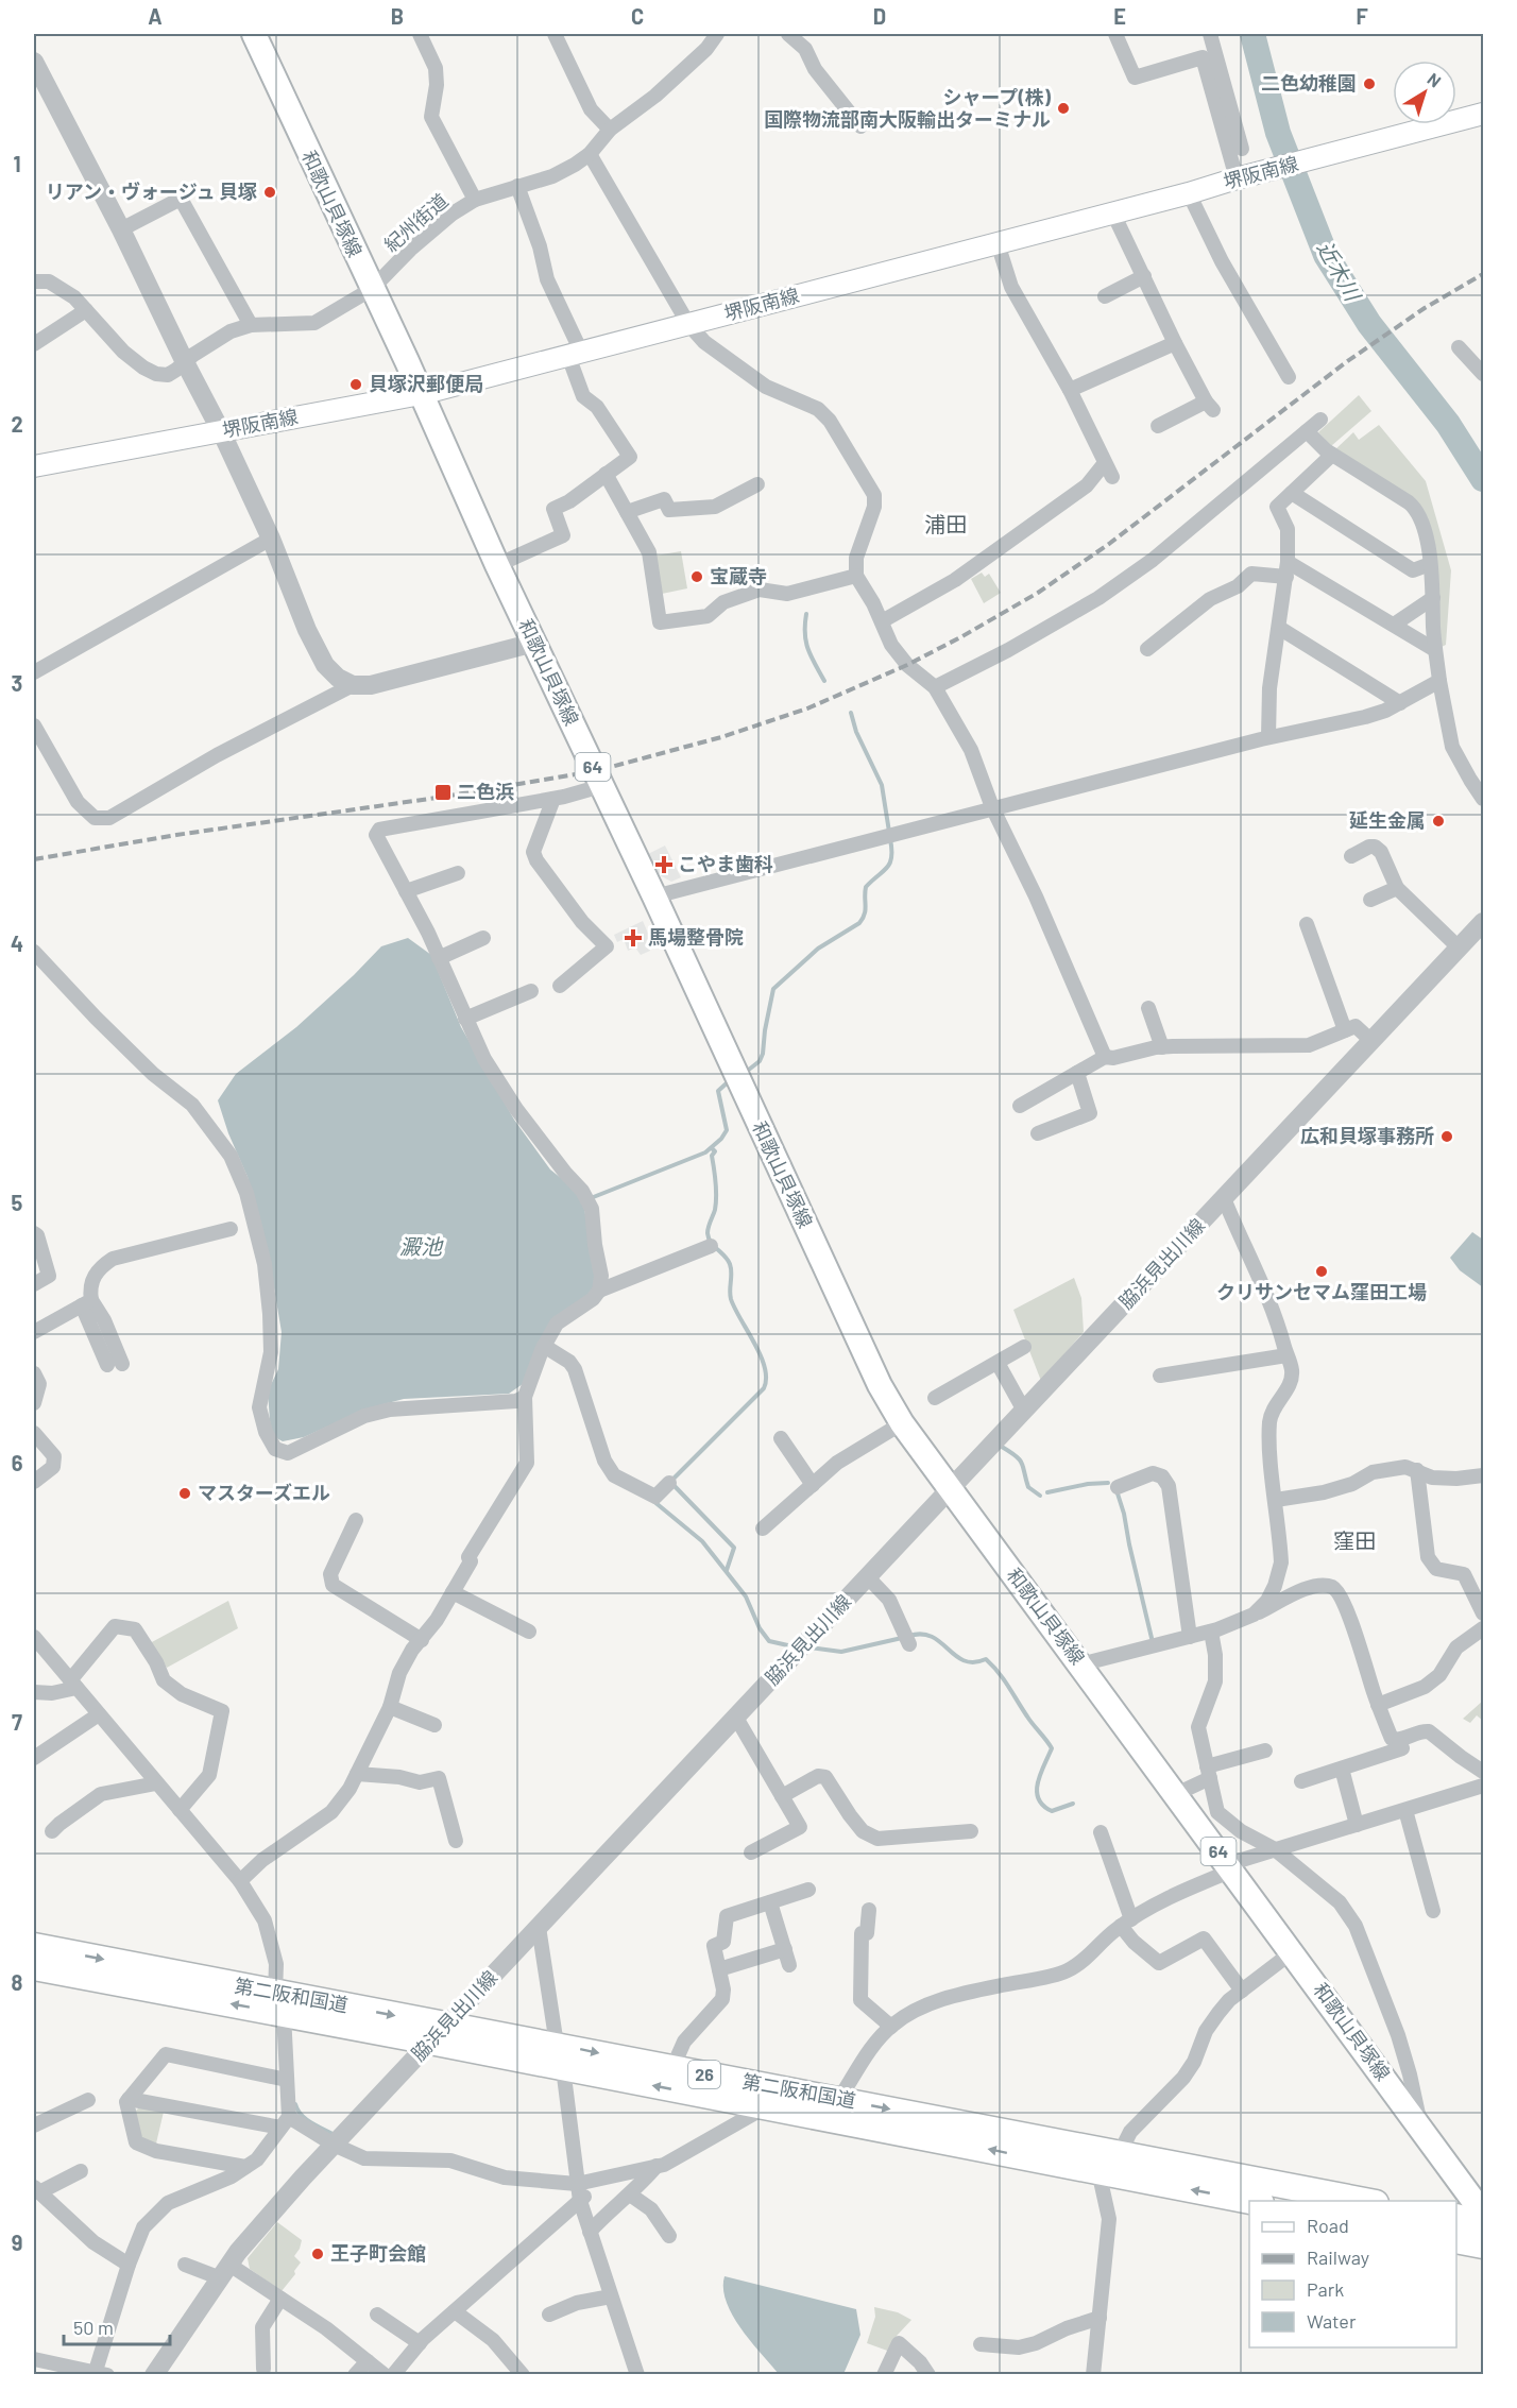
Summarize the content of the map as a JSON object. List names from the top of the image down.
{
  "streets": {
    "highway": ["第二阪和国道", "26"],
    "main road": ["堺阪南線", "和歌山貝塚線", "64"],
    "street": ["紀州街道", "脇浜見出川線"]
  },
  "crossings": [
    ["堺阪南線", "和歌山貝塚線"],
    ["和歌山貝塚線", "紀州街道"],
    ["和歌山貝塚線", "脇浜見出川線"],
    ["脇浜見出川線", "第二阪和国道"]
  ],
  "districts": ["浦田", "窪田"],
  "water": ["近木川", "澱池"],
  "places": {
    "other": [
      "二色幼稚園",
      "シャープ(株) 国際物流部南大阪輸出ターミナル",
      "リアン・ヴォージュ 貝塚",
      "貝塚沢郵便局",
      "宝蔵寺",
      "延生金属",
      "広和貝塚事務所",
      "クリサンセマム窪田工場",
      "マスターズエル",
      "王子町会館"
    ],
    "transit": ["二色浜"],
    "health": ["こやま歯科", "馬場整骨院"]
  },
  "legend": [
    "Road",
    "Railway",
    "Park",
    "Water"
  ],
  "scale_bar": "50 m",
  "north": "top right",
  "grid": {
    "columns": [
      "A",
      "B",
      "C",
      "D",
      "E",
      "F"
    ],
    "rows": [
      "1",
      "2",
      "3",
      "4",
      "5",
      "6",
      "7",
      "8",
      "9"
    ]
  }
}
